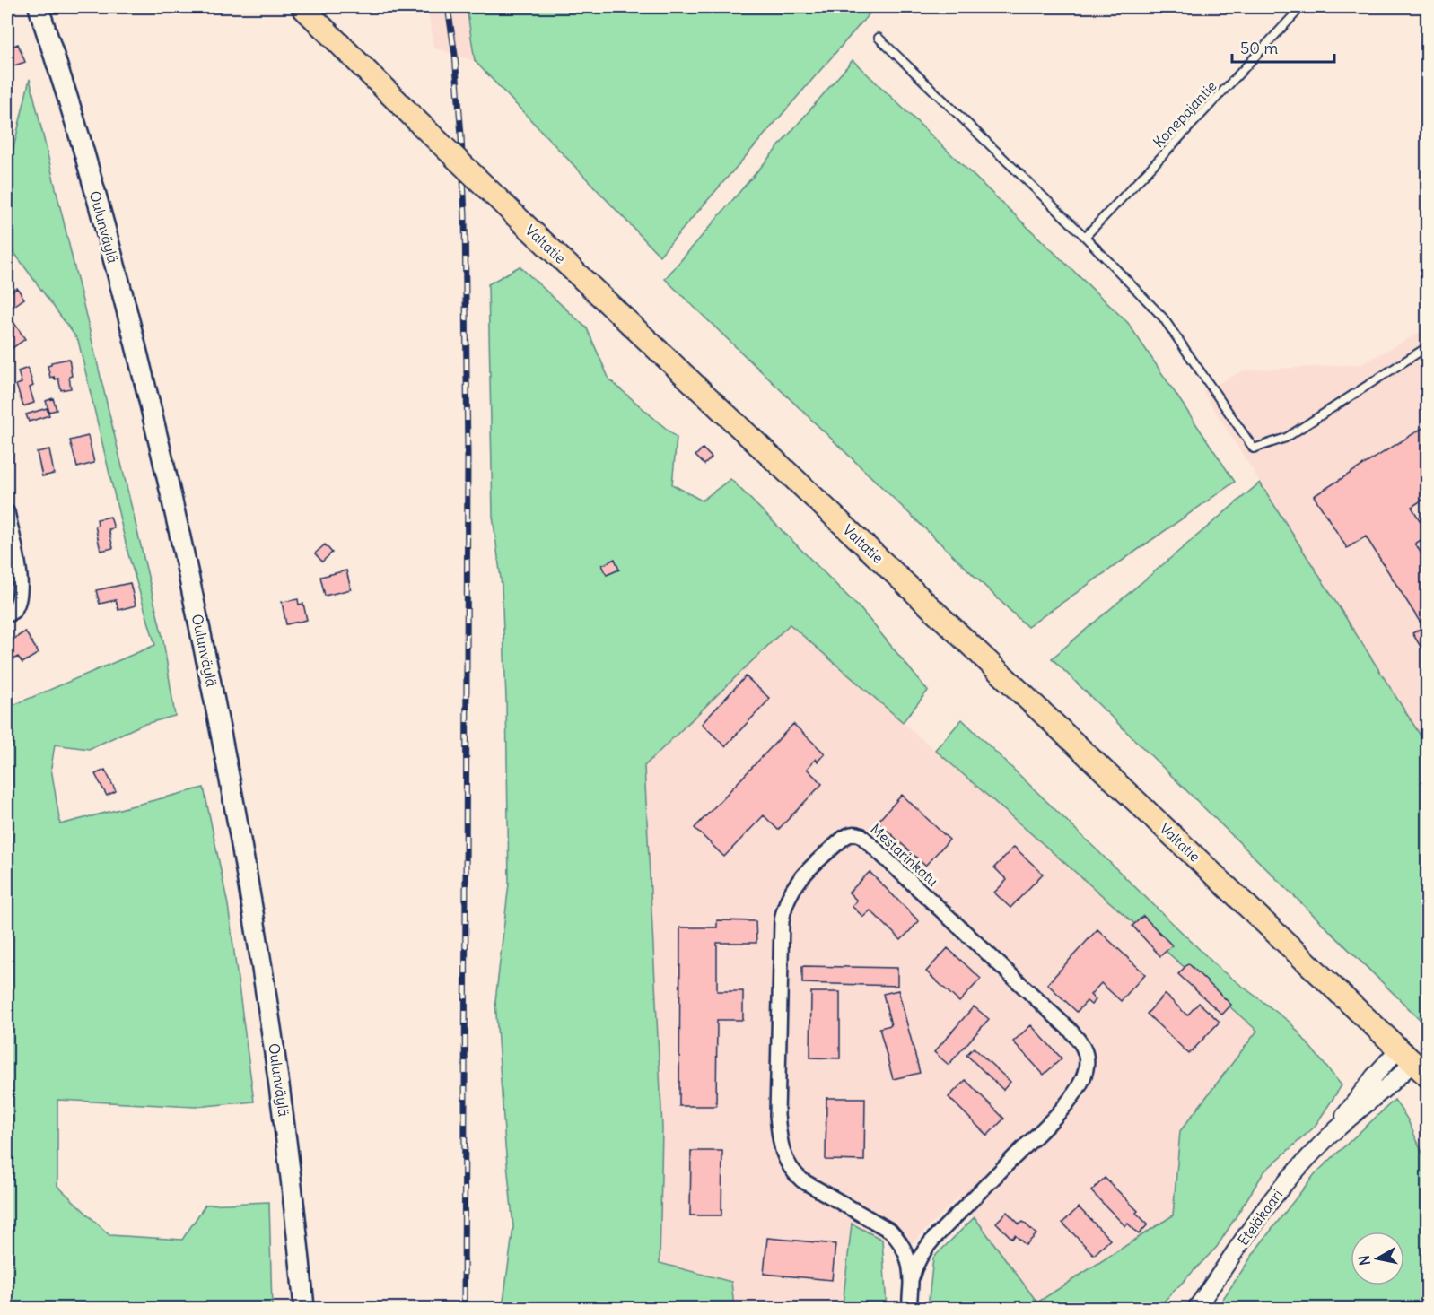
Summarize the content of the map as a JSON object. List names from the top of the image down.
{
  "streets": {
    "highway": ["Valtatie"],
    "main road": ["Oulunväylä"],
    "street": ["Mestarinkatu", "Eteläkaari"],
    "lane": ["Konepajantie"]
  },
  "crossings": [
    ["Valtatie", "Eteläkaari"]
  ],
  "scale_bar": "50 m",
  "north": "left"
}
